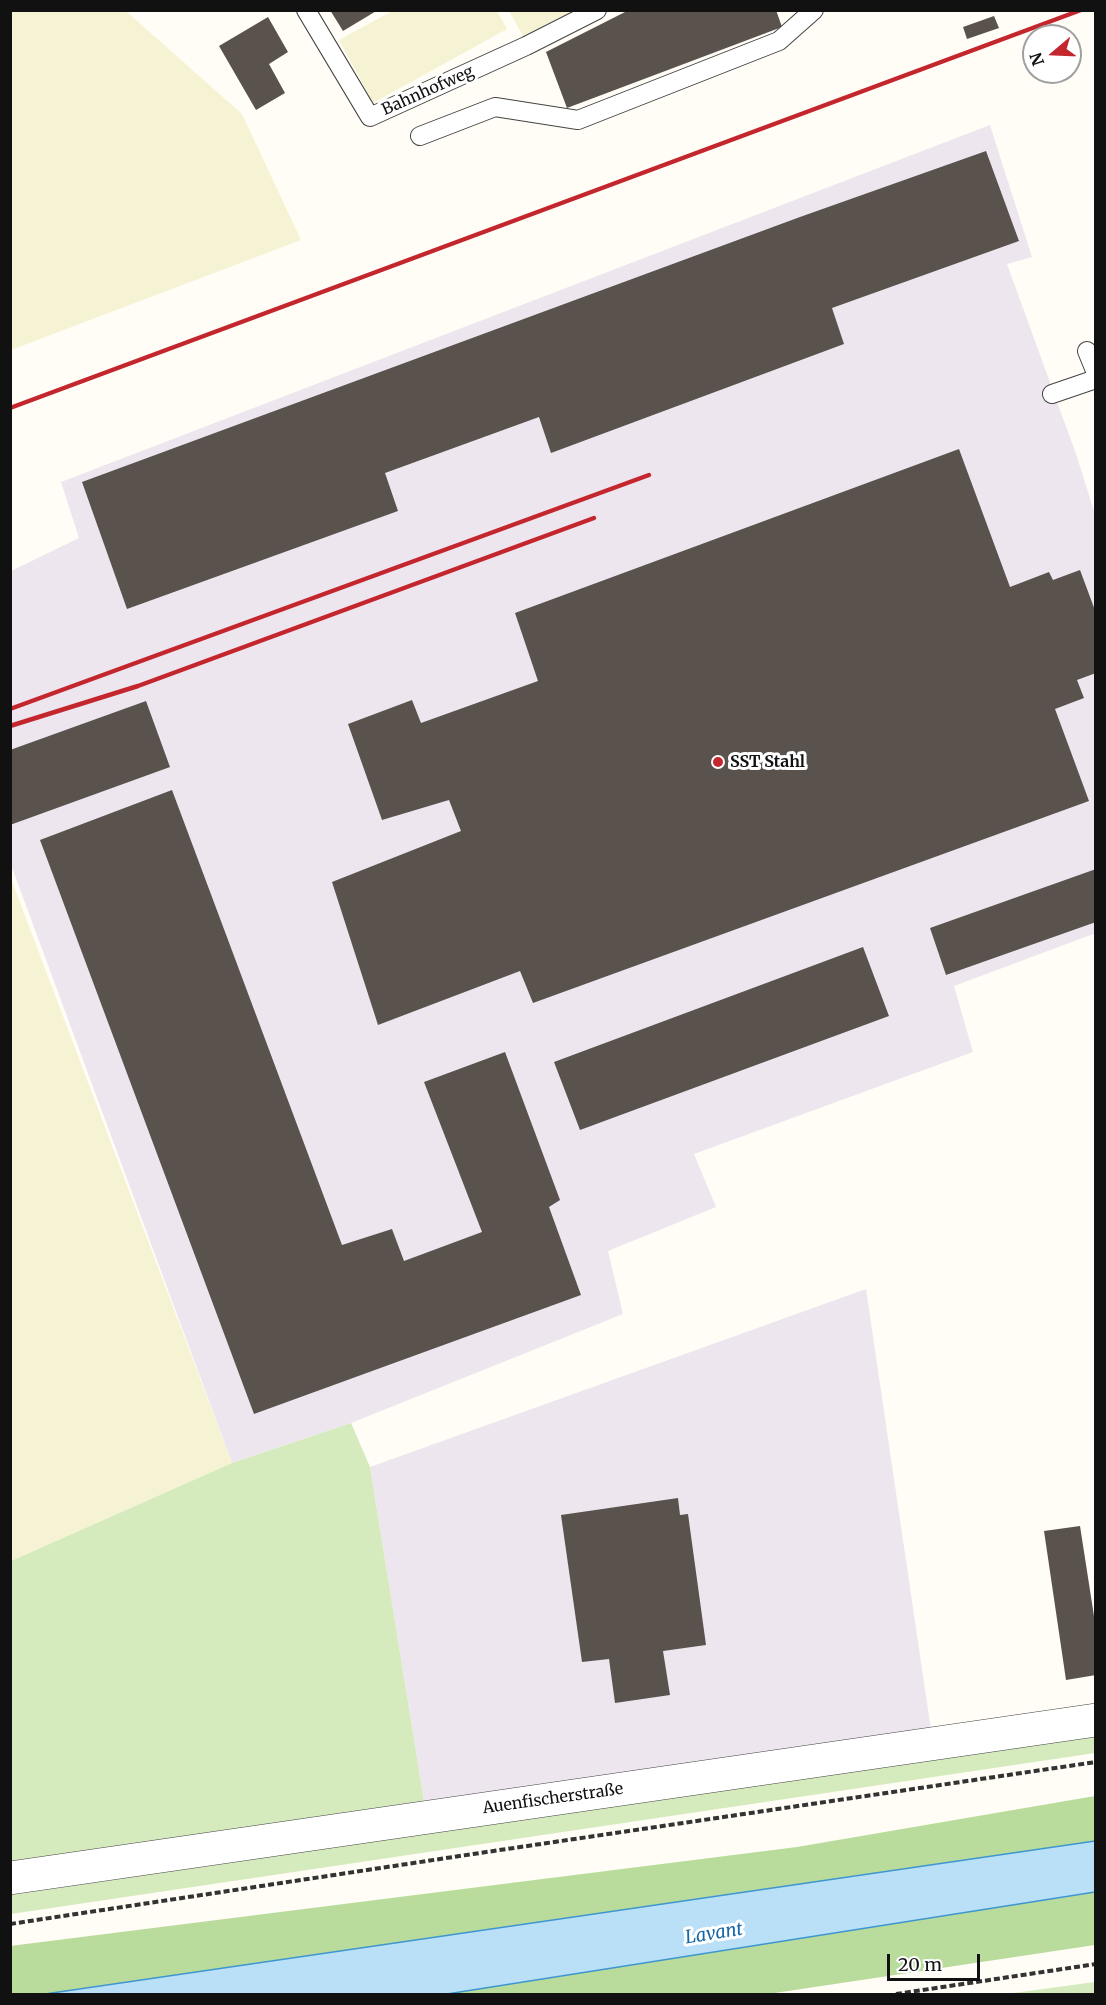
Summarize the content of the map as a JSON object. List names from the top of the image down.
{
  "streets": {
    "street": ["Auenfischerstraße"],
    "lane": ["Bahnhofweg"]
  },
  "water": ["Lavant"],
  "places": ["SST Stahl"],
  "scale_bar": "20 m",
  "north": "left"
}
